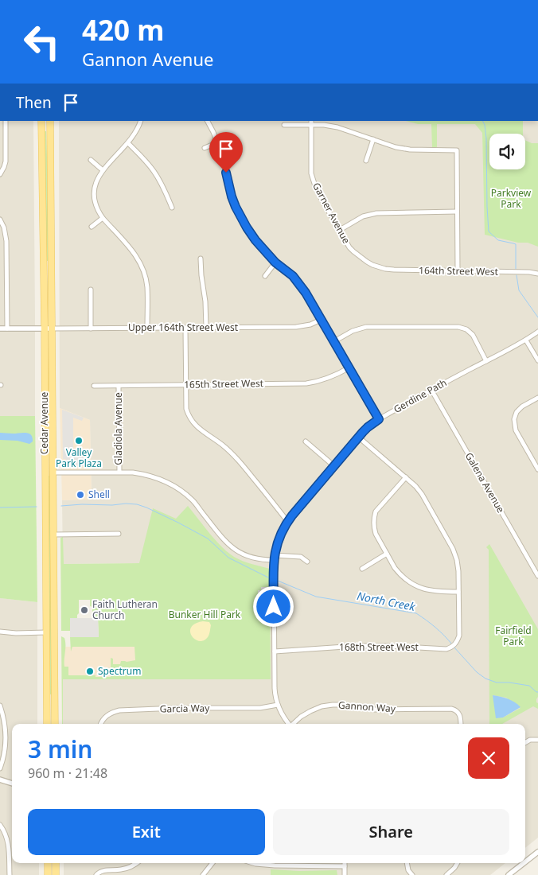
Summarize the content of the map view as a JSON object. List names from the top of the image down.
{
  "streets": {
    "main road": ["Cedar Avenue"],
    "street": [
      "Garner Avenue",
      "164th Street West",
      "Upper 164th Street West",
      "165th Street West",
      "Gerdine Path",
      "Gladiola Avenue",
      "Galena Avenue",
      "168th Street West",
      "Gannon Way",
      "Garcia Way"
    ]
  },
  "crossings": [
    ["Garner Avenue", "164th Street West"],
    ["Upper 164th Street West", "Cedar Avenue"],
    ["165th Street West", "Gladiola Avenue"],
    ["Gerdine Path", "Galena Avenue"],
    ["Gerdine Path", "168th Street West"],
    ["Gerdine Path", "Garcia Way"]
  ],
  "water": ["North Creek"],
  "parks": ["Parkview Park", "Bunker Hill Park", "Fairfield Park"],
  "places": [
    "Valley Park Plaza",
    "Shell",
    "Faith Lutheran Church",
    "Spectrum"
  ],
  "page": {
    "turn": ["420 m", "Gannon Avenue"],
    "then": "Then",
    "heading": ["3 min", "960 m · 21:48"],
    "buttons": ["Exit", "Share"]
  }
}
